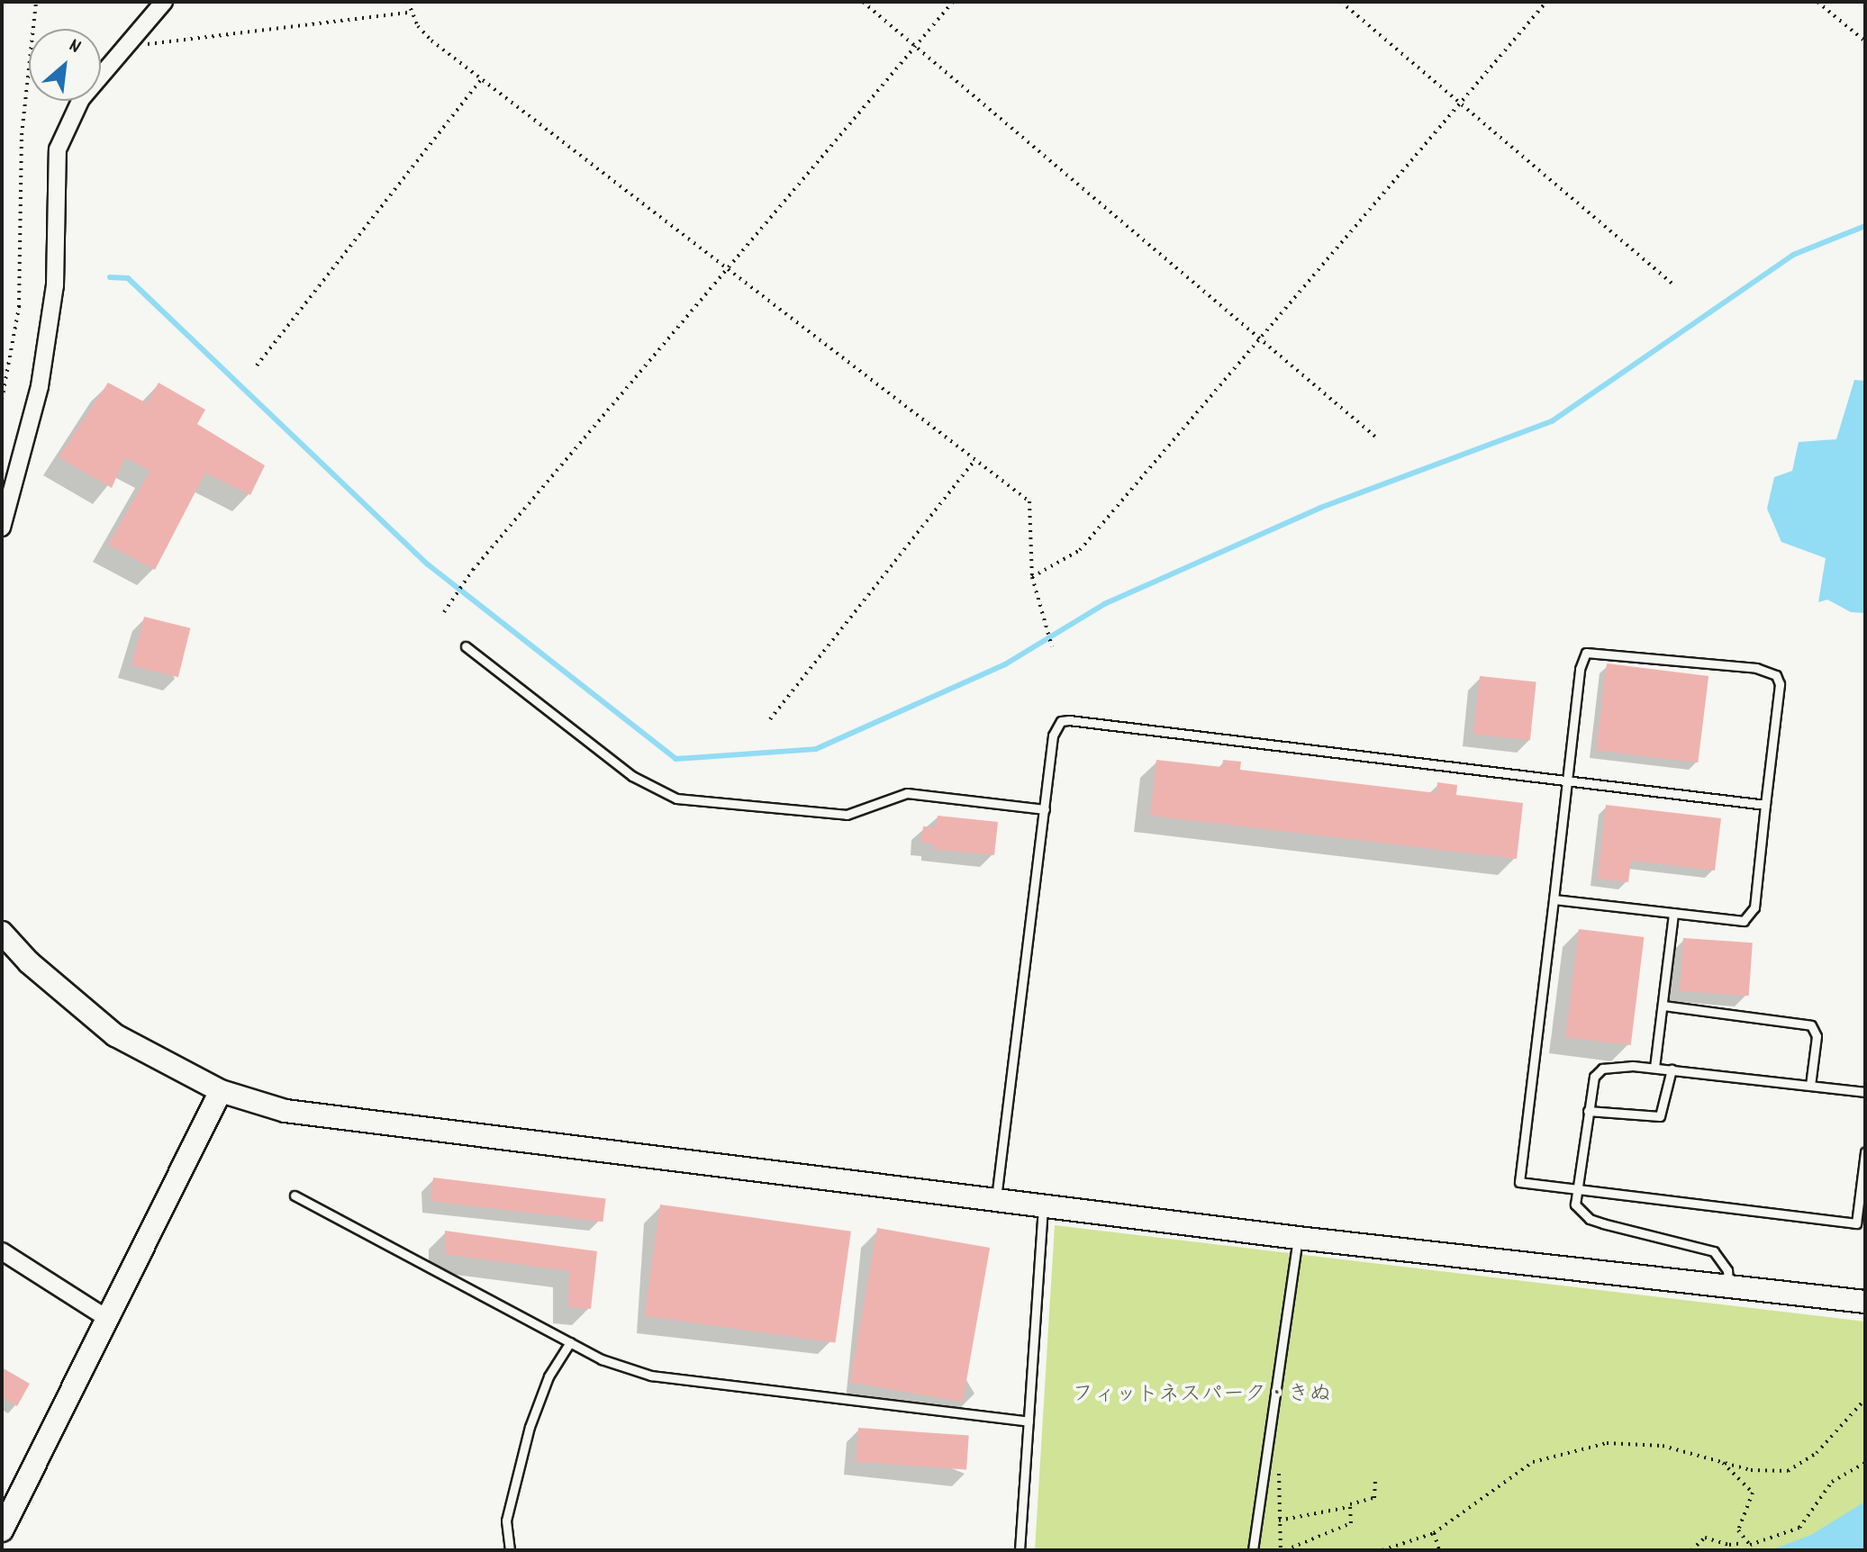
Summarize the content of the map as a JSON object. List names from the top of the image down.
{
  "parks": ["フィットネスパーク・きぬ"],
  "north": "top right"
}
